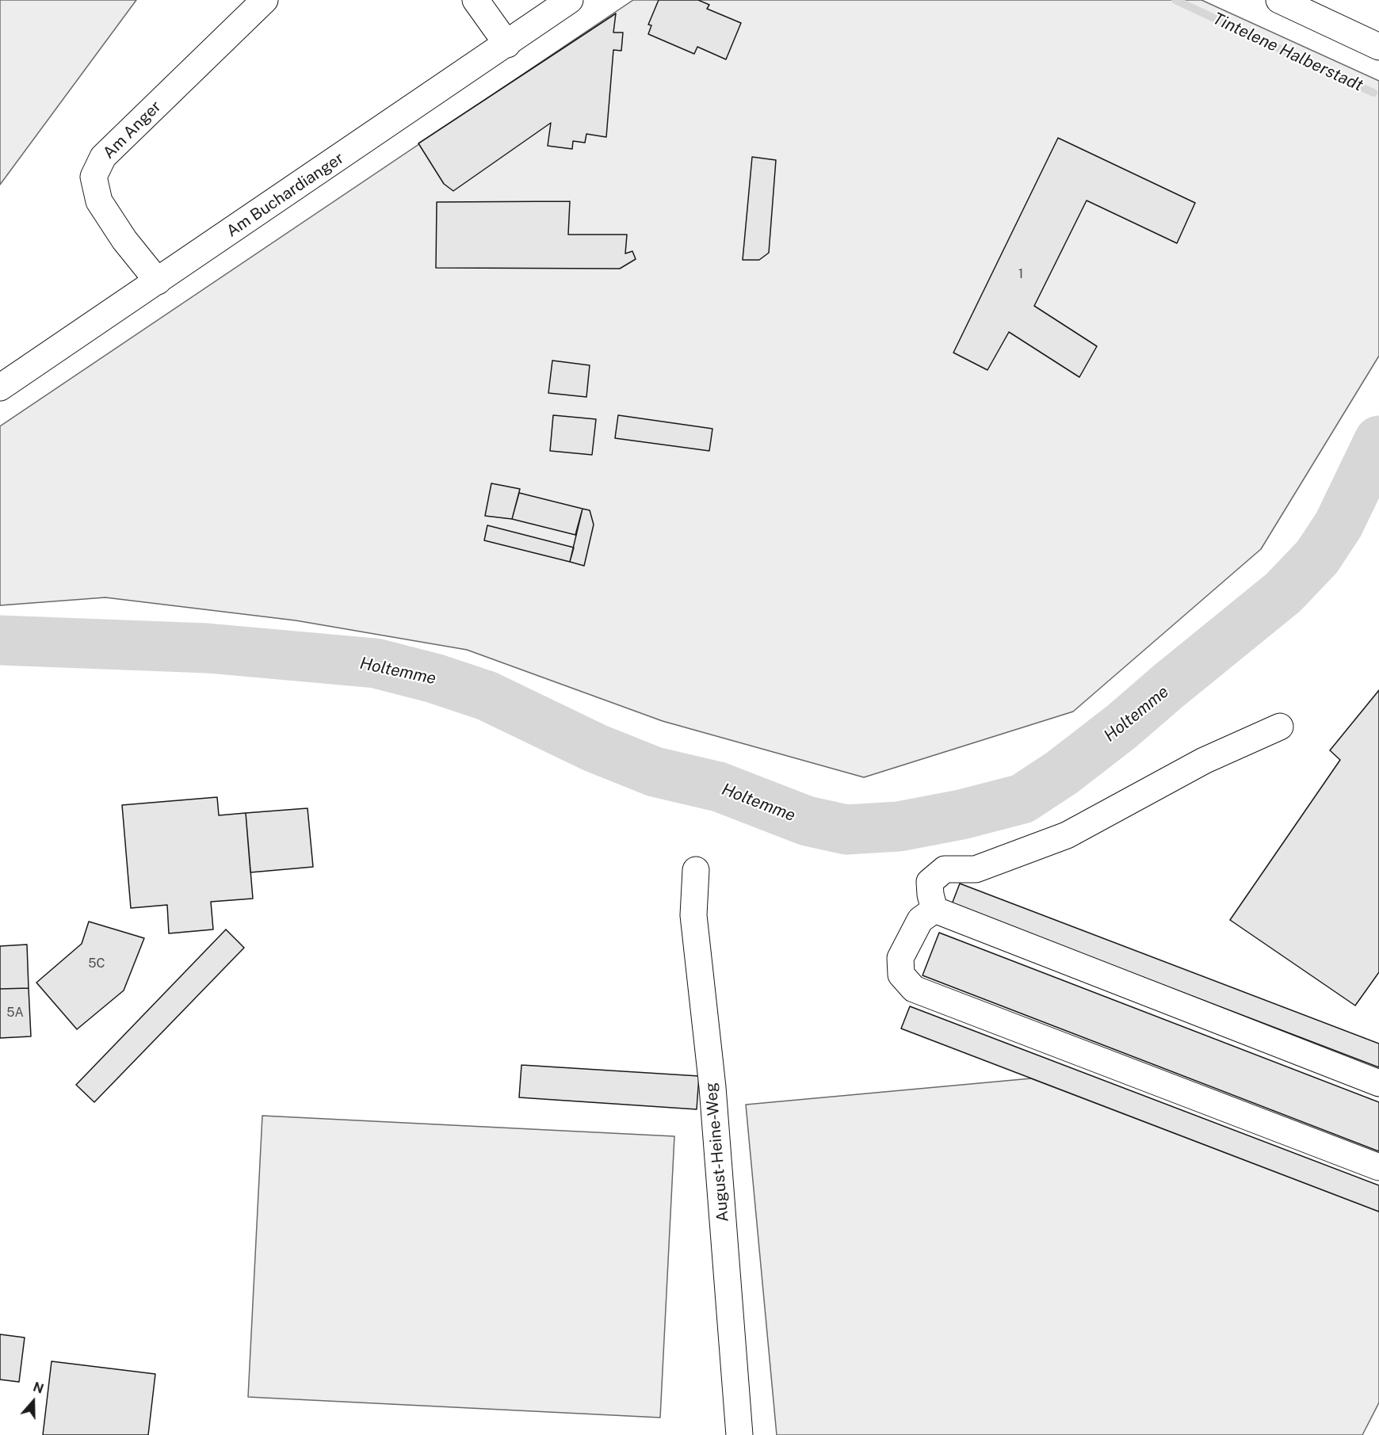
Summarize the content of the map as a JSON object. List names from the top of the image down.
{
  "streets": {
    "main road": ["Am Anger", "Am Buchardianger", "August-Heine-Weg"]
  },
  "crossings": [
    ["Am Anger", "Am Buchardianger"]
  ],
  "water": ["Tintelene Halberstadt", "Holtemme"],
  "house_numbers": ["1", "5C", "5A"],
  "north": "top"
}
